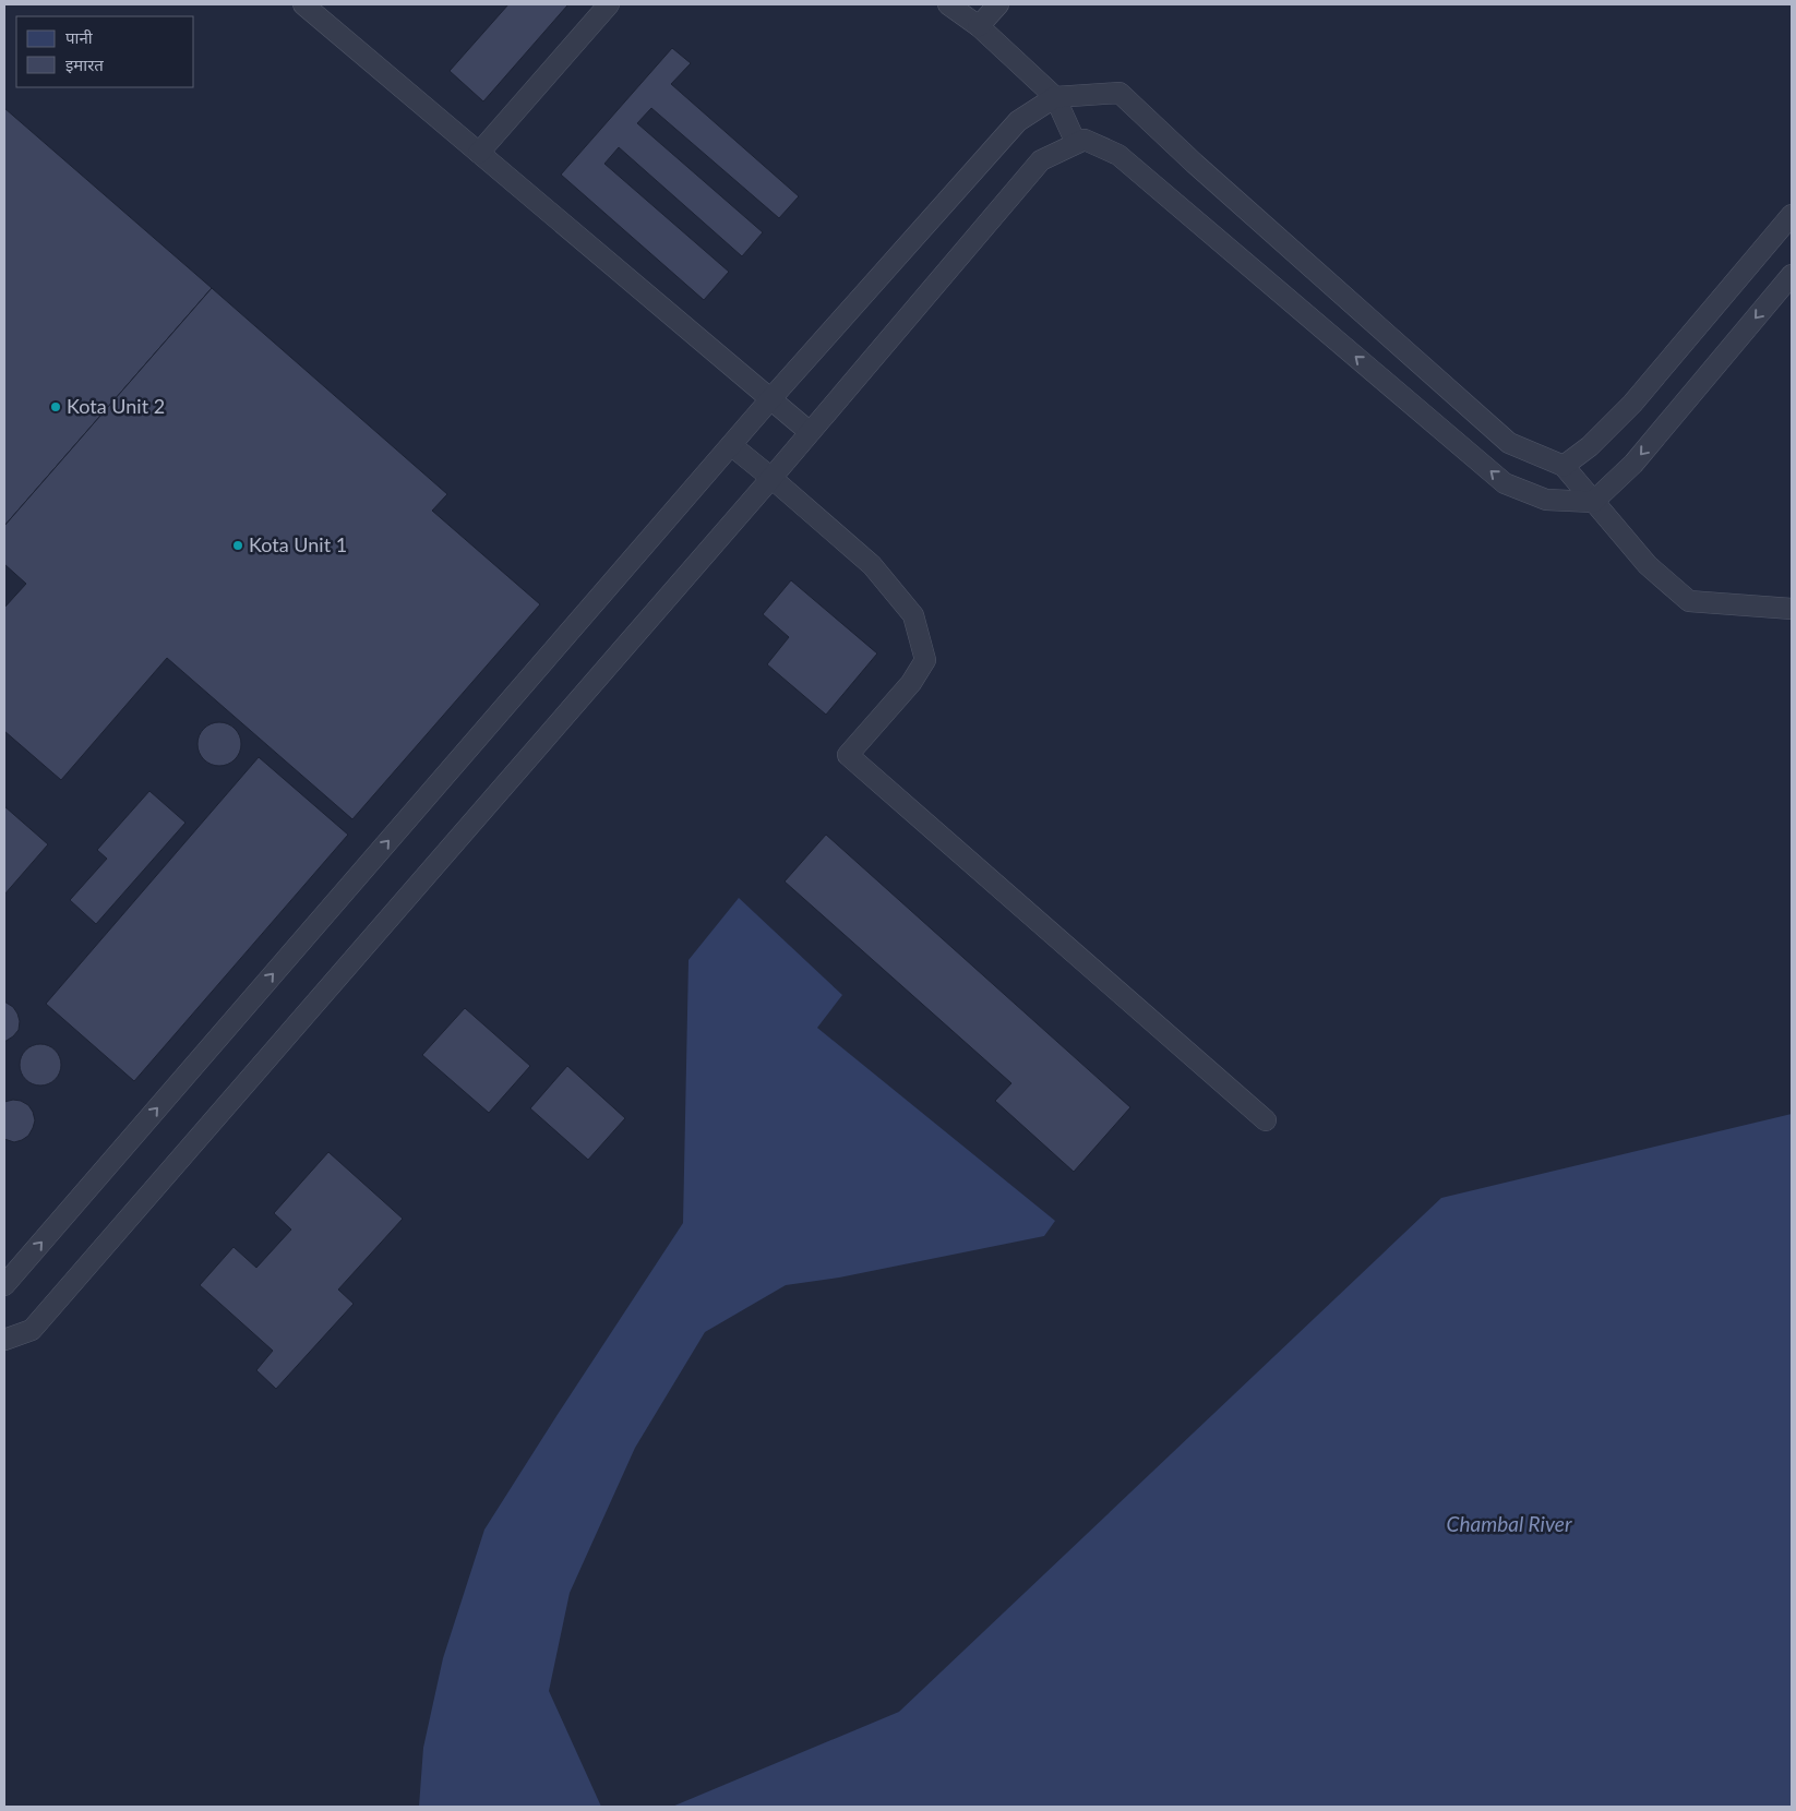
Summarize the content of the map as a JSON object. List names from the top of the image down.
{
  "water": ["Chambal River"],
  "places": ["Kota Unit 2", "Kota Unit 1"],
  "legend": ["पानी", "इमारत"]
}
